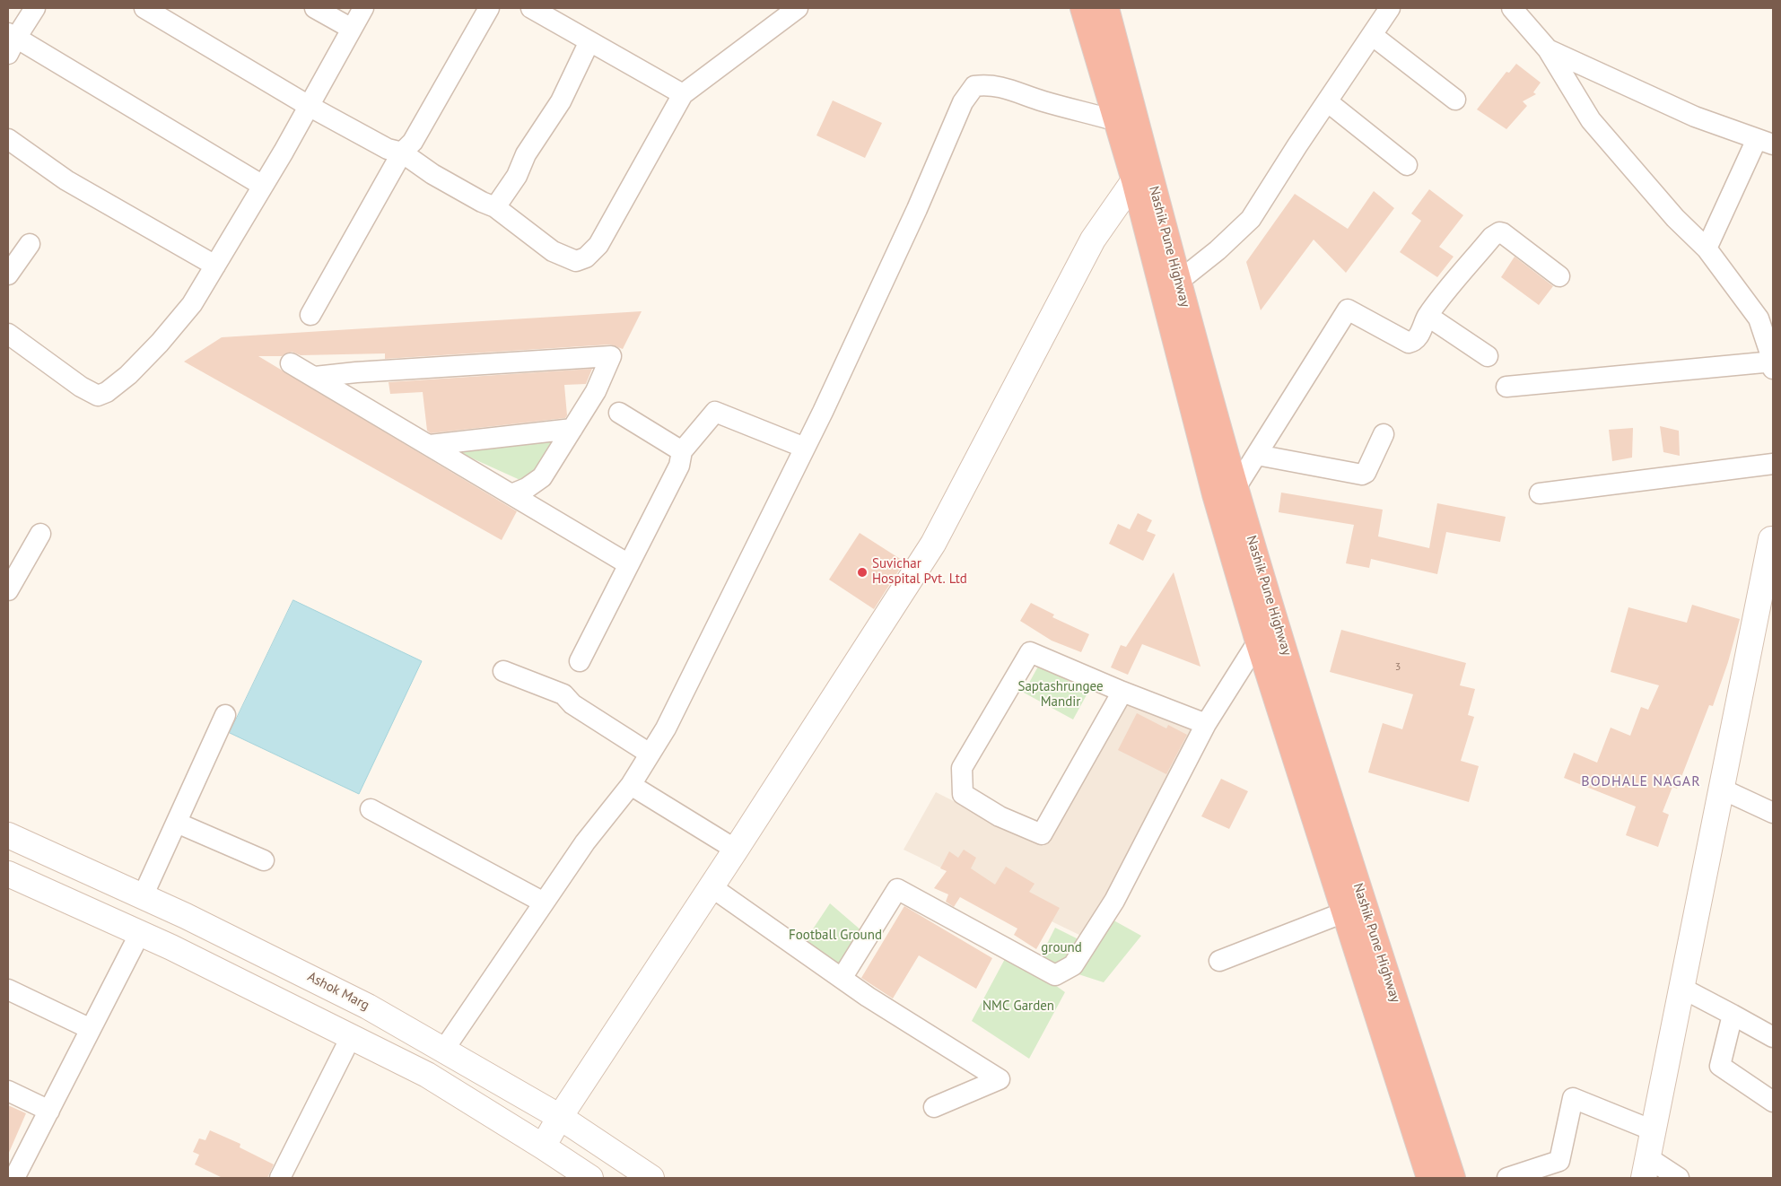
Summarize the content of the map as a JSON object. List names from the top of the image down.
{
  "streets": {
    "highway": ["Nashik Pune Highway"],
    "street": ["Ashok Marg"]
  },
  "districts": ["BODHALE NAGAR"],
  "parks": [
    "Saptashrungee Mandir",
    "Football Ground",
    "ground",
    "NMC Garden"
  ],
  "places": ["Suvichar Hospital Pvt. Ltd"],
  "house_numbers": ["3"]
}
